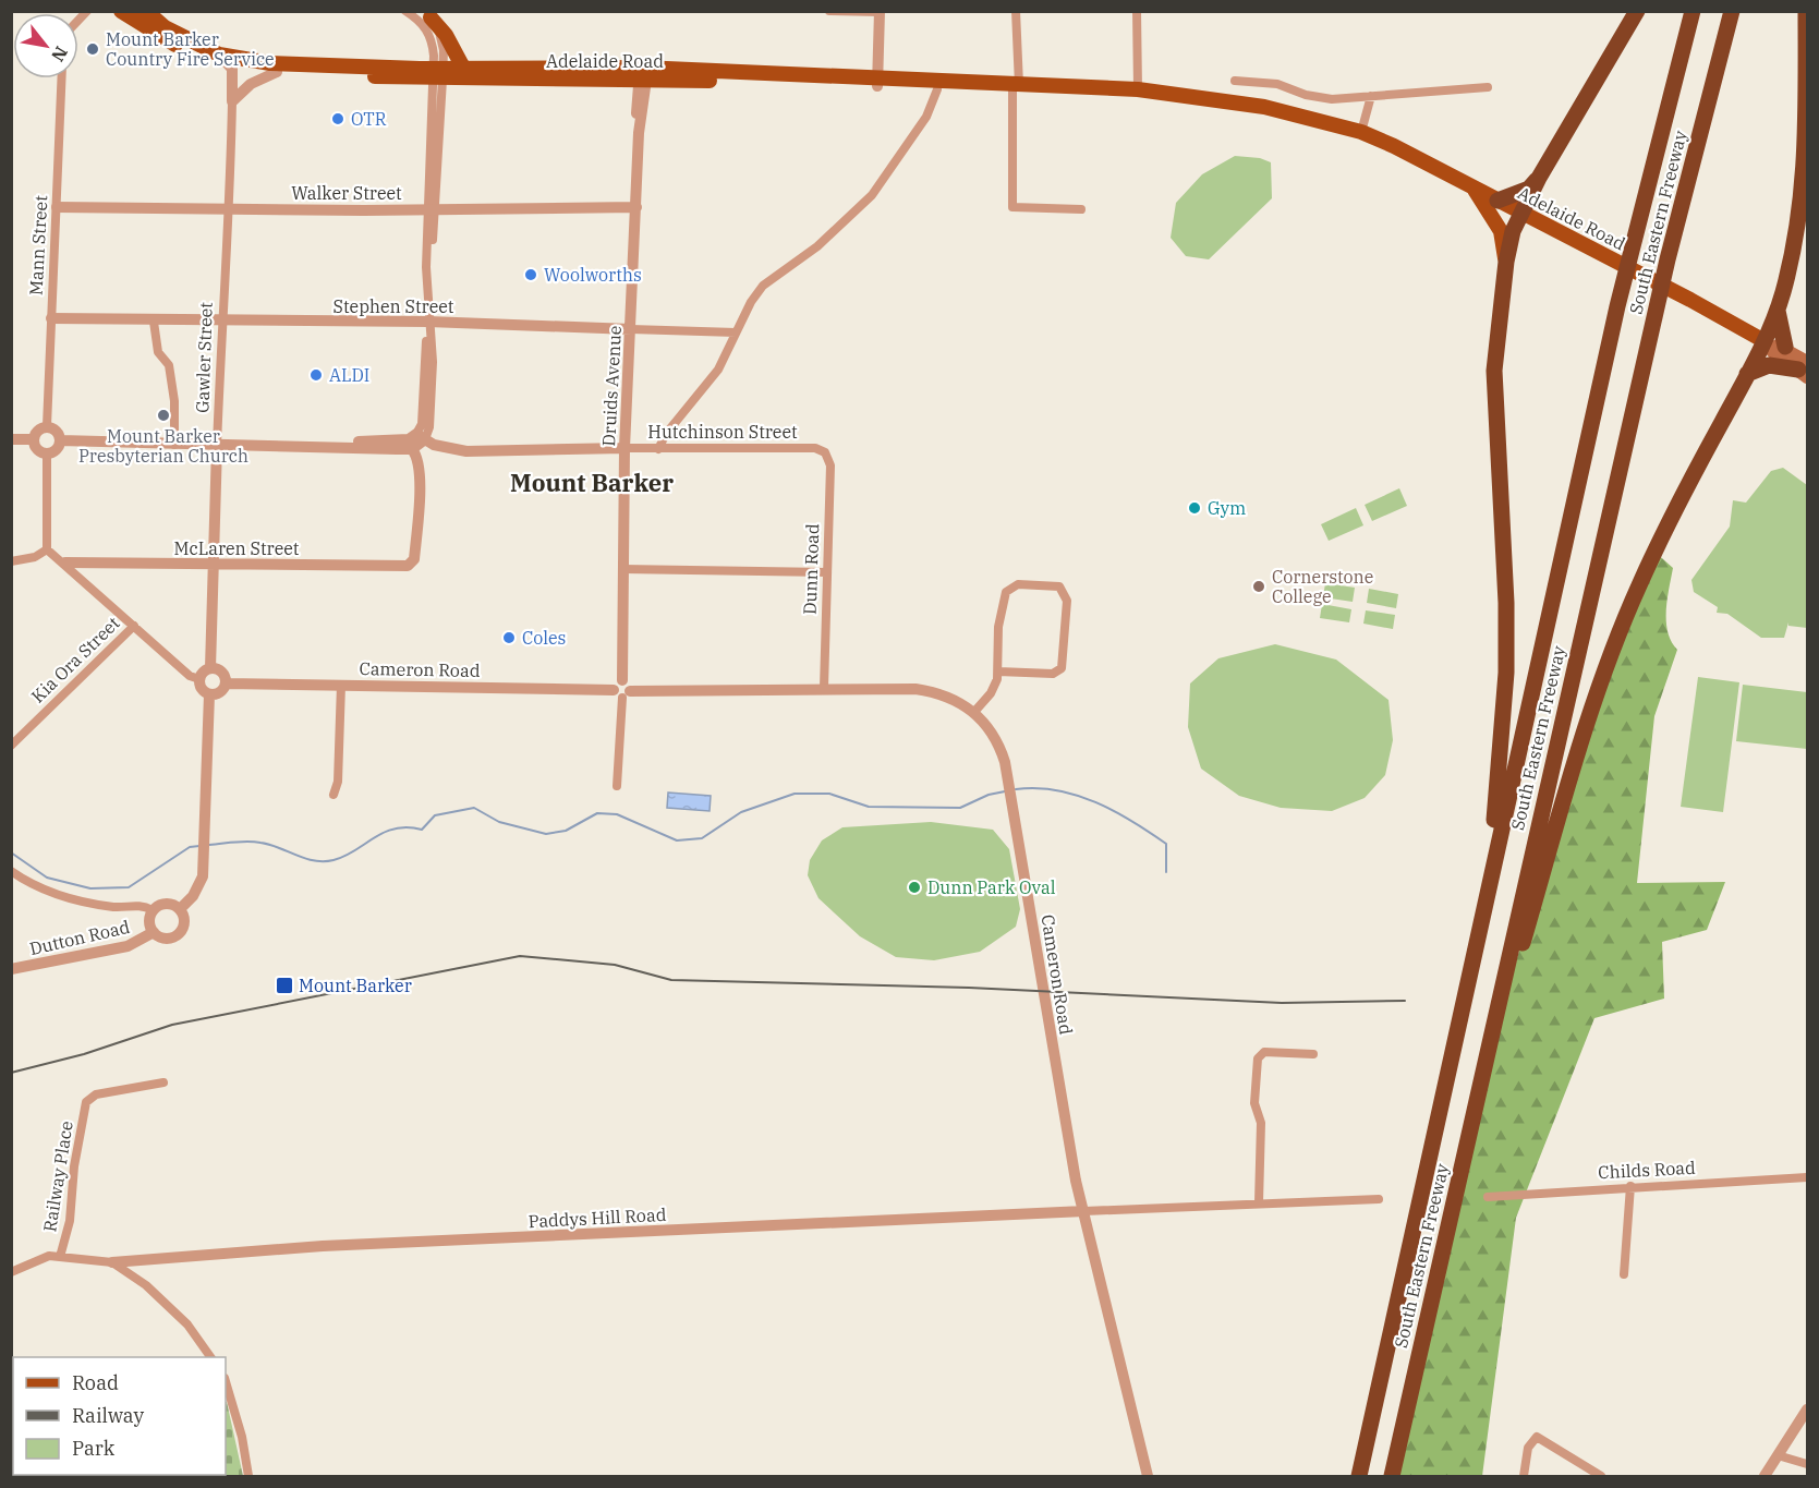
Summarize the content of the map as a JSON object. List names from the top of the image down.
{
  "streets": {
    "highway": ["South Eastern Freeway"],
    "main road": ["Adelaide Road"],
    "street": [
      "Walker Street",
      "Mann Street",
      "Stephen Street",
      "Gawler Street",
      "Druids Avenue",
      "Hutchinson Street",
      "McLaren Street",
      "Dunn Road",
      "Kia Ora Street",
      "Cameron Road",
      "Dutton Road",
      "Childs Road",
      "Railway Place",
      "Paddys Hill Road"
    ]
  },
  "crossings": [
    ["Adelaide Road", "Gawler Street"],
    ["Adelaide Road", "Druids Avenue"],
    ["Walker Street", "Mann Street"],
    ["Walker Street", "Gawler Street"],
    ["Walker Street", "Druids Avenue"],
    ["Mann Street", "Stephen Street"],
    ["Stephen Street", "Gawler Street"],
    ["Stephen Street", "Druids Avenue"],
    ["Gawler Street", "McLaren Street"],
    ["Gawler Street", "Cameron Road"],
    ["Druids Avenue", "Hutchinson Street"],
    ["Druids Avenue", "Cameron Road"],
    ["Hutchinson Street", "Dunn Road"],
    ["Dunn Road", "Cameron Road"],
    ["Cameron Road", "Paddys Hill Road"]
  ],
  "districts": ["Mount Barker"],
  "places": {
    "other": [
      "Mount Barker Country Fire Service",
      "OTR",
      "Woolworths",
      "ALDI",
      "Mount Barker Presbyterian Church",
      "Gym",
      "Cornerstone College",
      "Coles",
      "Dunn Park Oval"
    ],
    "transit": ["Mount Barker"]
  },
  "legend": ["Road", "Railway", "Park"],
  "north": "bottom right"
}
